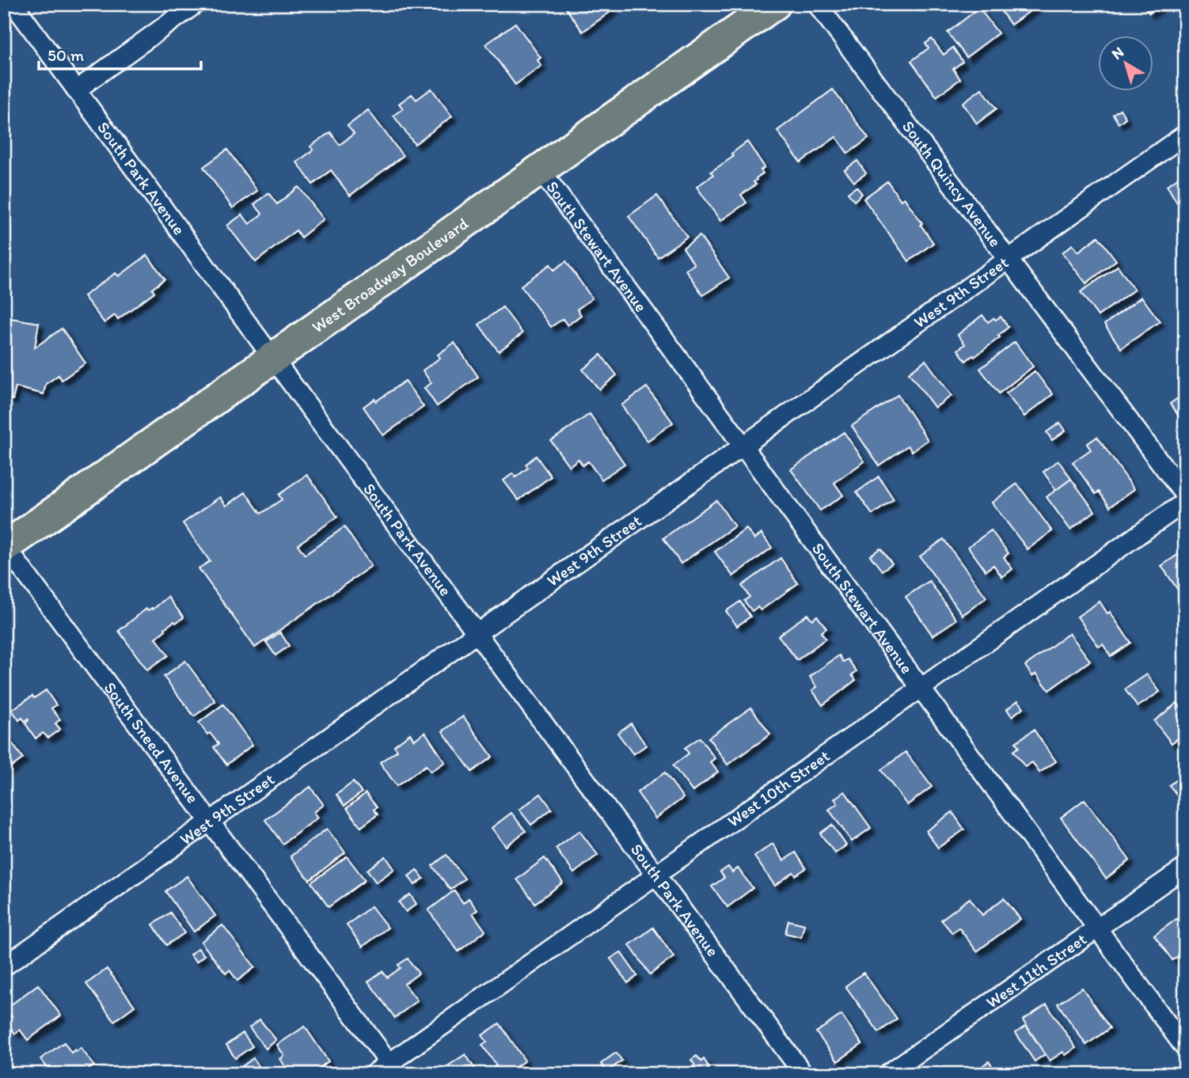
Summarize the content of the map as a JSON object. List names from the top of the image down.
{
  "streets": {
    "highway": ["West Broadway Boulevard"],
    "street": [
      "South Park Avenue",
      "South Quincy Avenue",
      "South Stewart Avenue",
      "West 9th Street",
      "South Sneed Avenue",
      "West 10th Street",
      "West 11th Street"
    ]
  },
  "crossings": [
    ["South Park Avenue", "West Broadway Boulevard"],
    ["South Park Avenue", "West 9th Street"],
    ["South Park Avenue", "West 10th Street"],
    ["South Quincy Avenue", "West 9th Street"],
    ["South Stewart Avenue", "West Broadway Boulevard"],
    ["South Stewart Avenue", "West 9th Street"],
    ["South Stewart Avenue", "West 10th Street"],
    ["South Stewart Avenue", "West 11th Street"],
    ["West Broadway Boulevard", "South Sneed Avenue"],
    ["West 9th Street", "South Sneed Avenue"],
    ["South Sneed Avenue", "West 10th Street"]
  ],
  "scale_bar": "50 m",
  "north": "top left"
}
